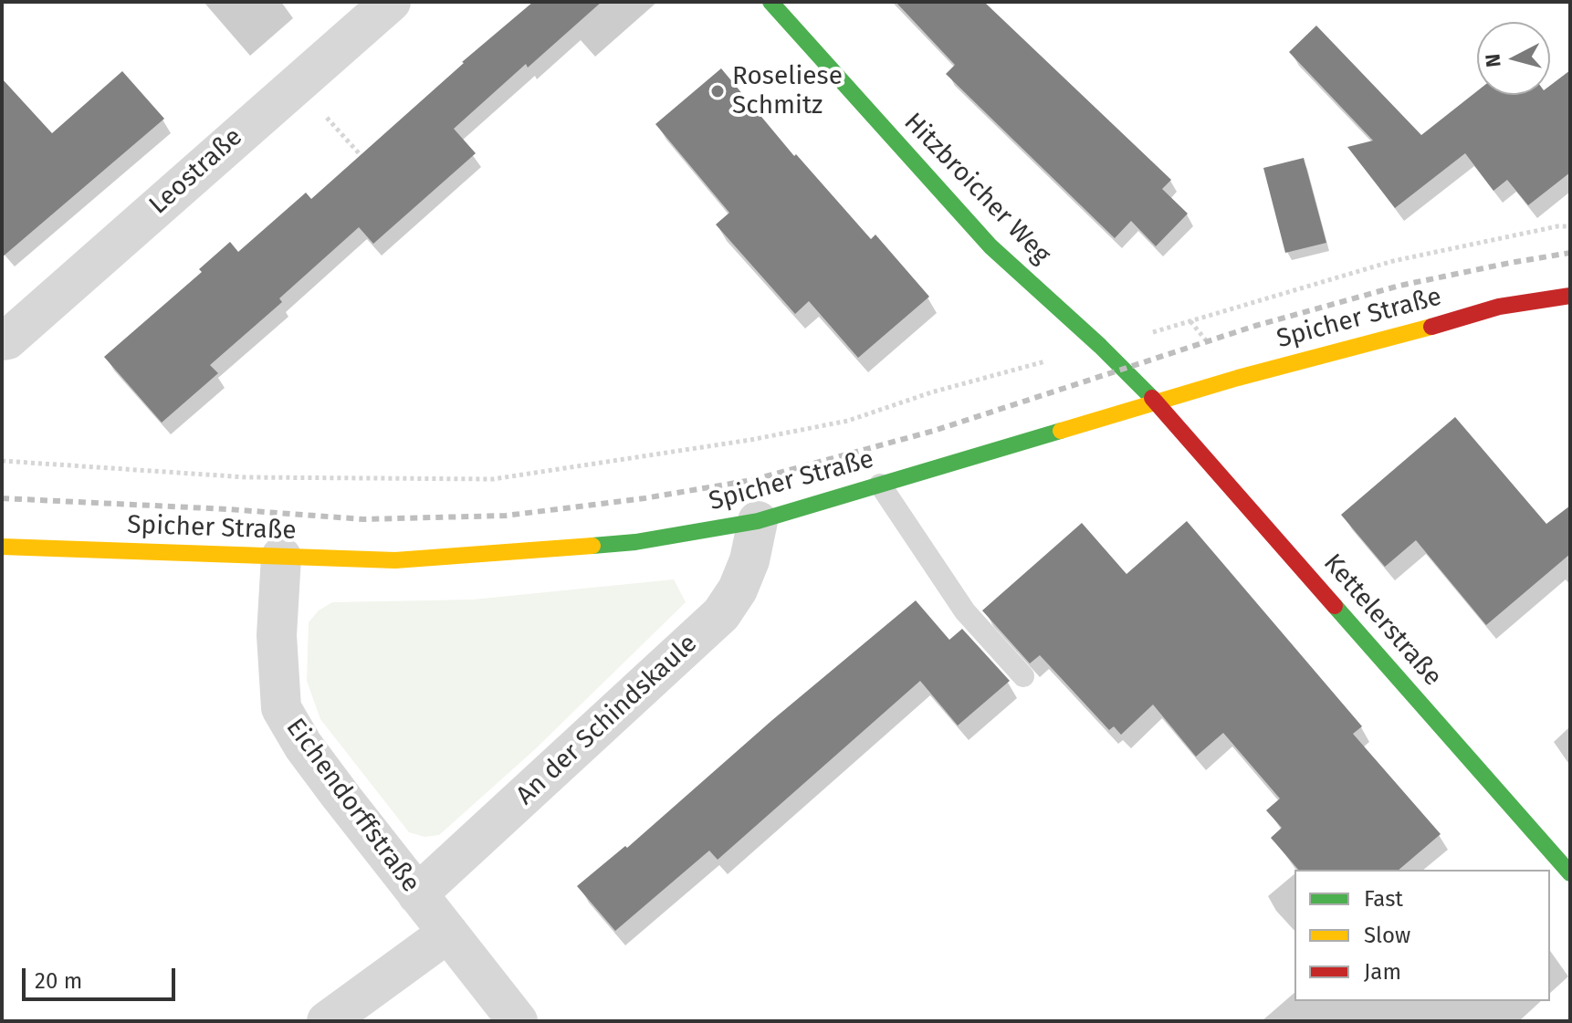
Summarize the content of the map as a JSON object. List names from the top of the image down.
{
  "streets": {
    "street": [
      "Leostraße",
      "Hitzbroicher Weg",
      "Spicher Straße",
      "Kettelerstraße",
      "An der Schindskaule",
      "Eichendorffstraße"
    ]
  },
  "crossings": [
    ["Hitzbroicher Weg", "Spicher Straße"],
    ["Hitzbroicher Weg", "Kettelerstraße"],
    ["Spicher Straße", "Kettelerstraße"],
    ["Spicher Straße", "An der Schindskaule"],
    ["Spicher Straße", "Eichendorffstraße"],
    ["An der Schindskaule", "Eichendorffstraße"]
  ],
  "places": ["Roseliese Schmitz"],
  "legend": ["Fast", "Slow", "Jam"],
  "scale_bar": "20 m",
  "north": "left"
}
